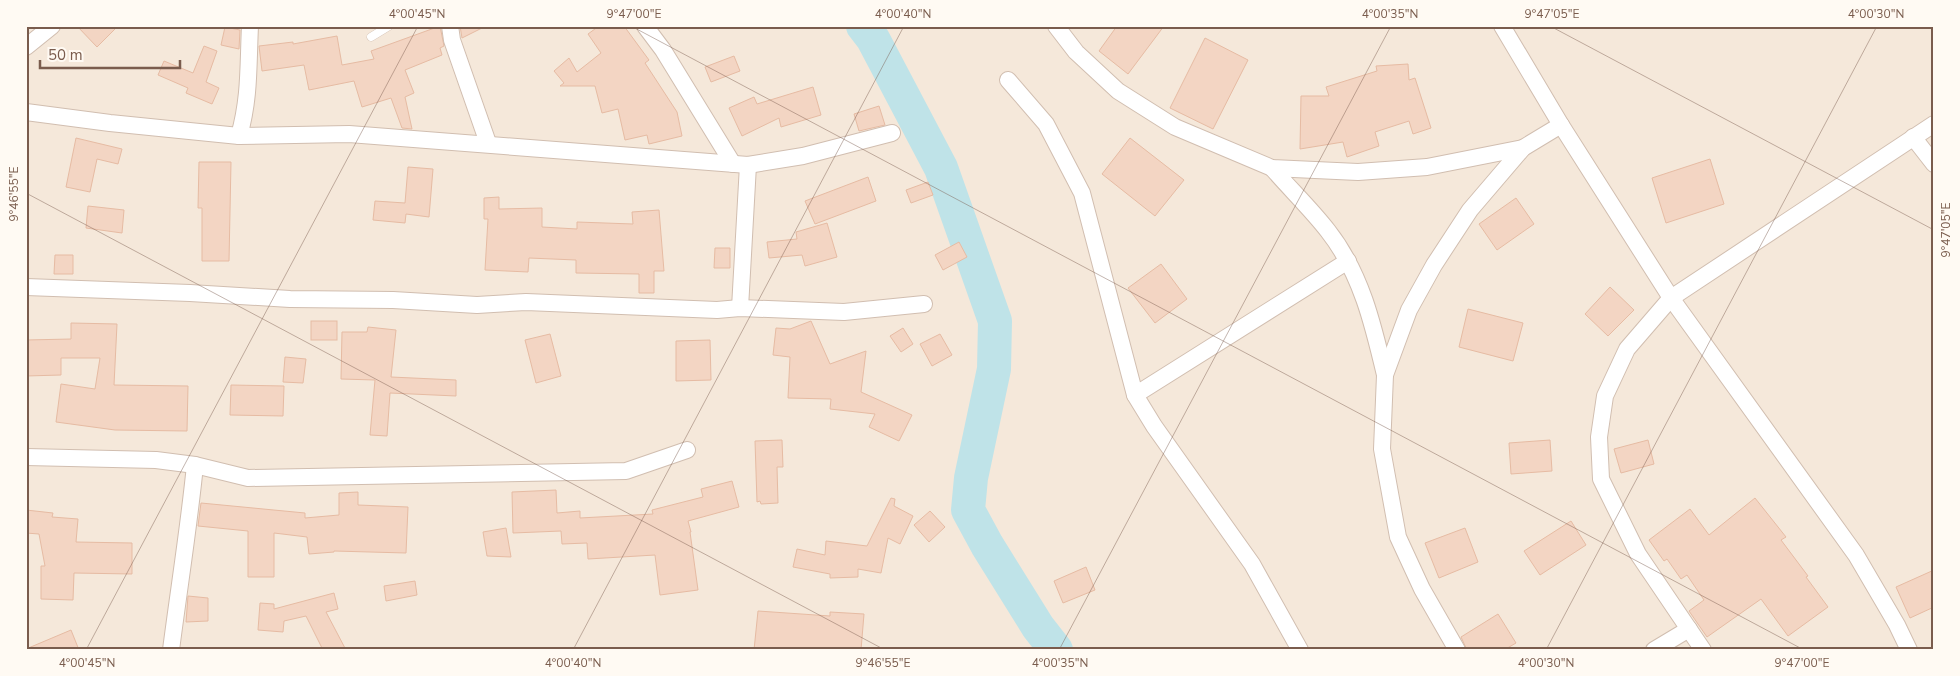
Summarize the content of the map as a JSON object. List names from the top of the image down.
{
  "scale_bar": "50 m",
  "coordinates": [
    "4°00'45\"N",
    "9°47'00\"E",
    "4°00'40\"N",
    "4°00'35\"N",
    "9°47'05\"E",
    "4°00'30\"N",
    "9°46'55\"E"
  ]
}
